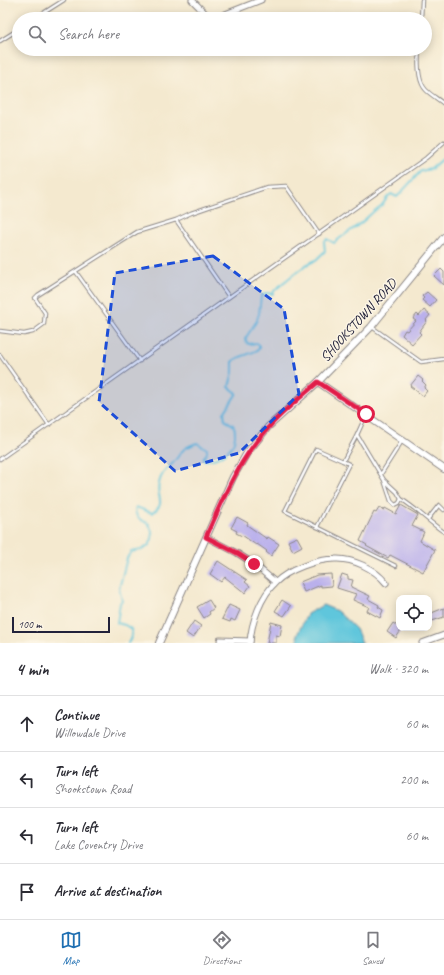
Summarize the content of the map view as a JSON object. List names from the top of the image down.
{
  "streets": {
    "street": ["SHOOKSTOWN ROAD"]
  },
  "scale_bar": "100 m",
  "page": {
    "search": "Search here",
    "scale": "100 m",
    "heading": ["4 min", "Walk · 320 m"],
    "list": [
      ["Continue", "Willowdale Drive", "60 m"],
      ["Turn left", "Shookstown Road", "200 m"],
      ["Turn left", "Lake Coventry Drive", "60 m"],
      "Arrive at destination"
    ],
    "nav": ["Map", "Directions", "Saved"]
  }
}
